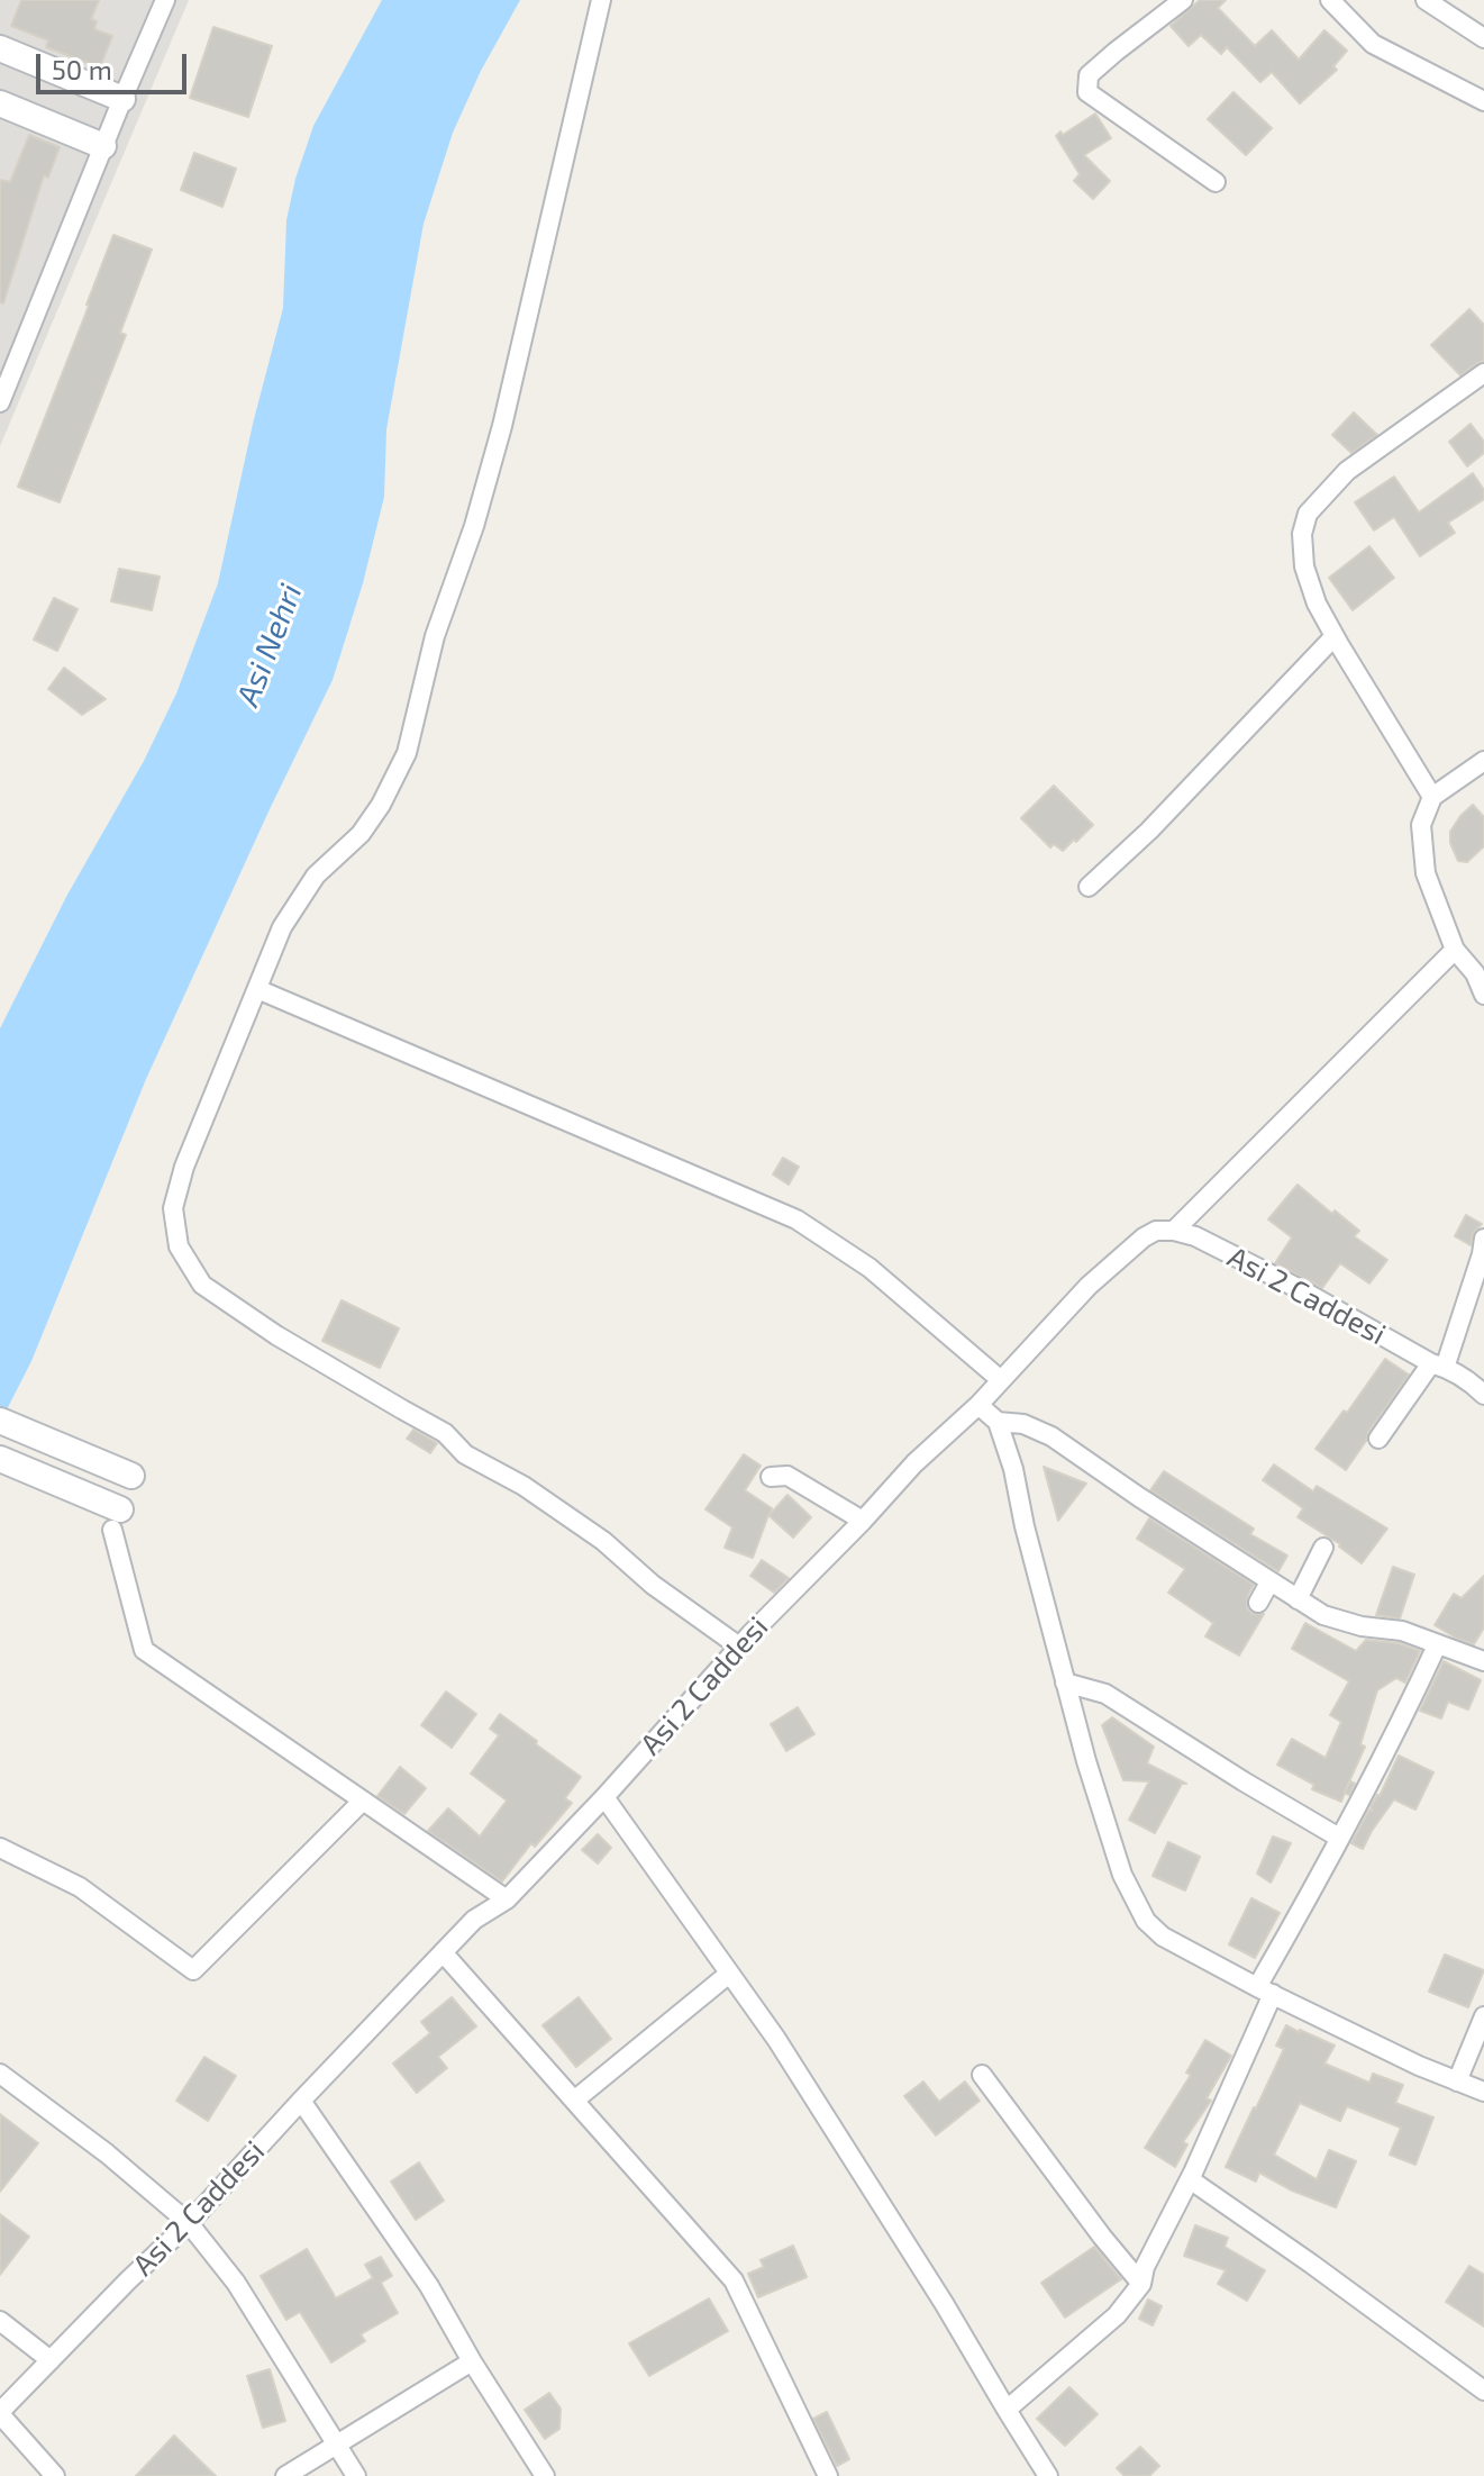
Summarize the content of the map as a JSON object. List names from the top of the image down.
{
  "streets": {
    "street": ["Asi 2 Caddesi"]
  },
  "water": ["Asi Nehri"],
  "scale_bar": "50 m"
}
